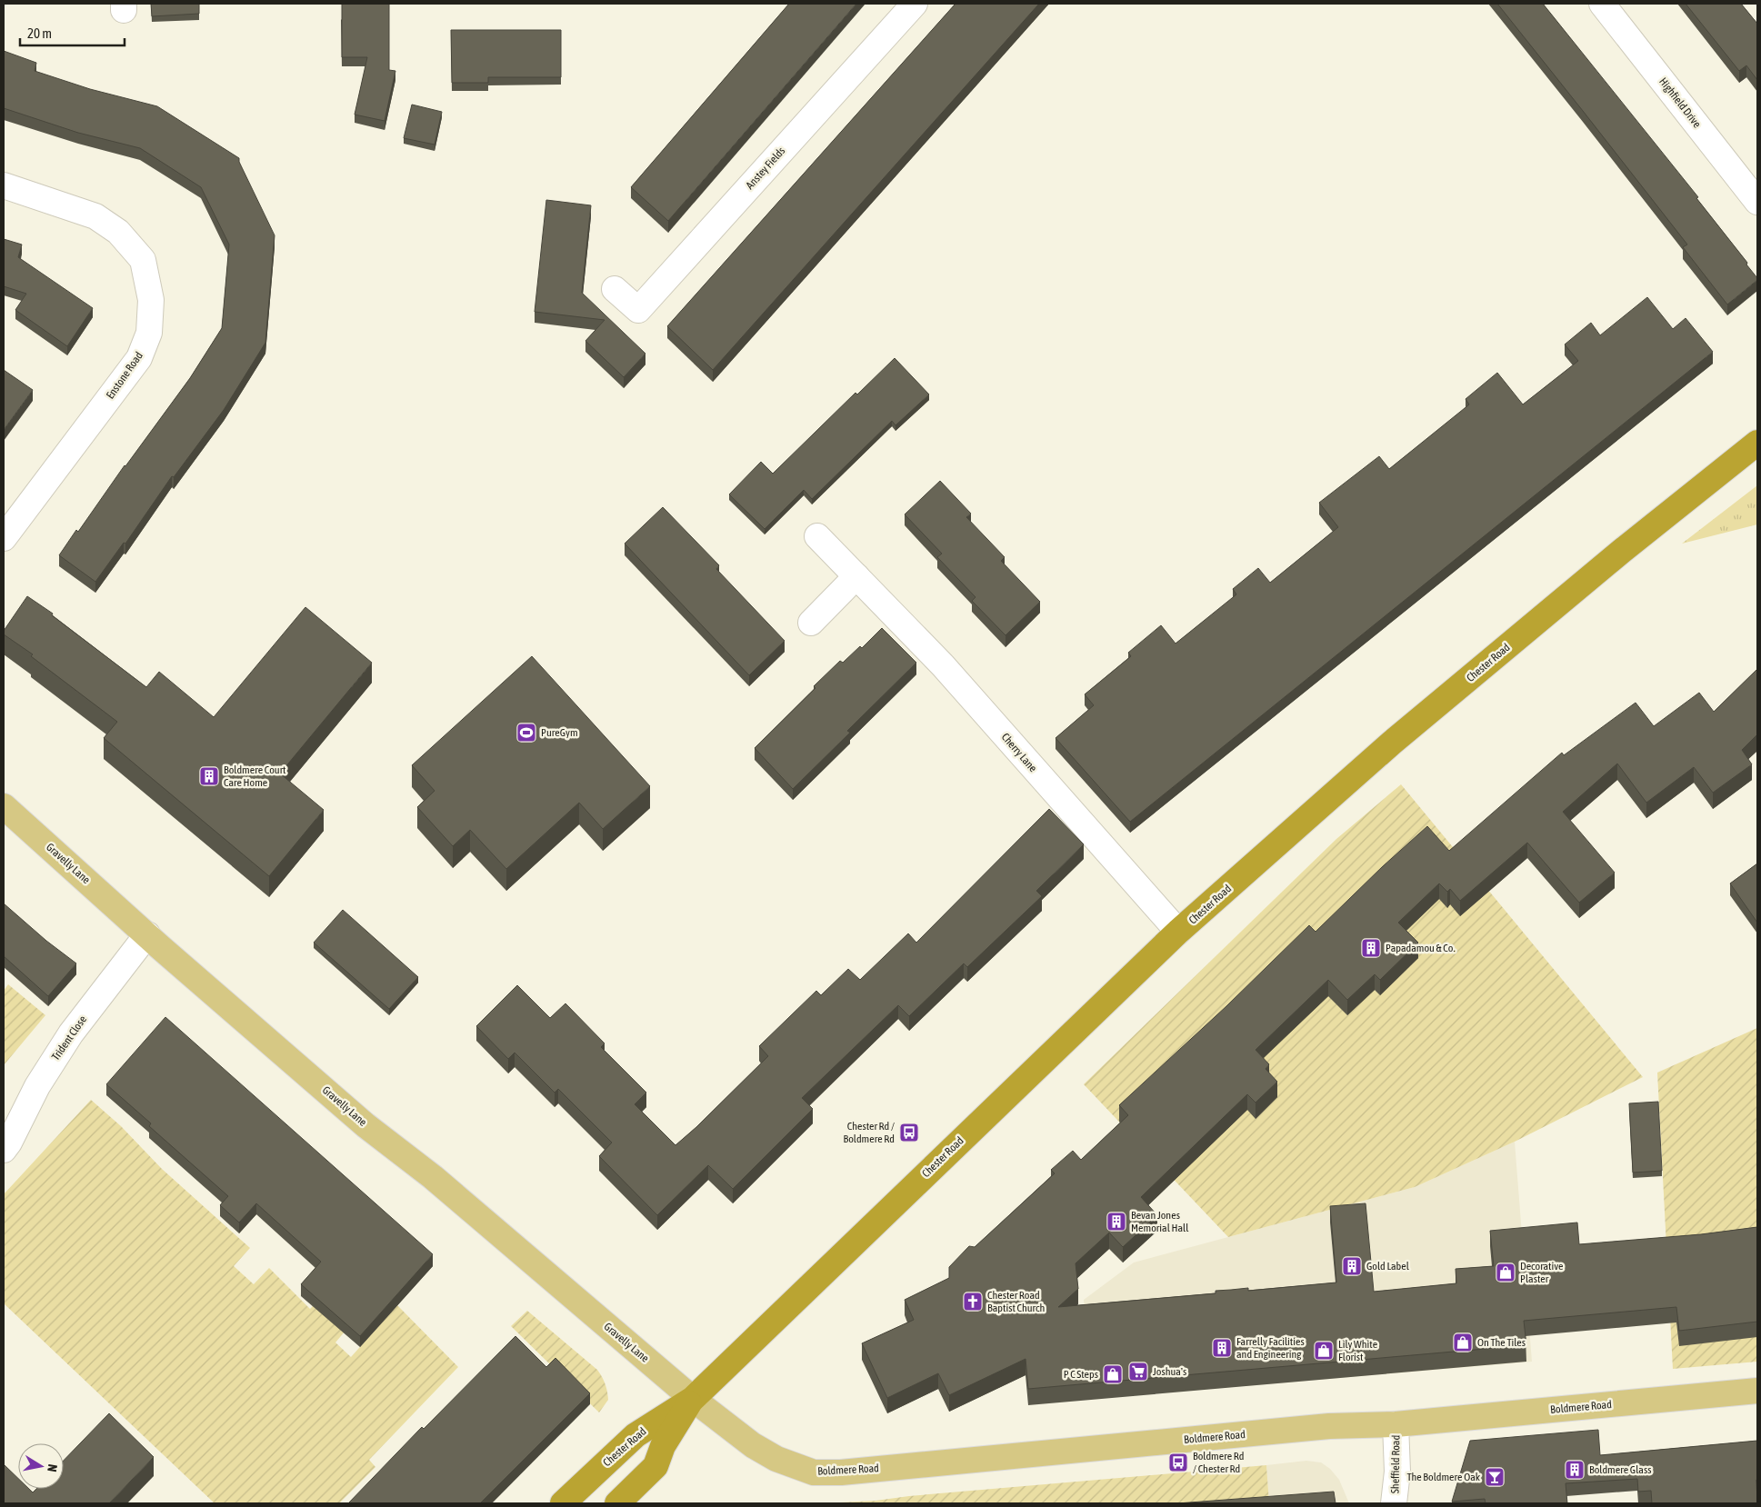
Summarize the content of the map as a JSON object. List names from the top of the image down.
{
  "streets": {
    "highway": ["Chester Road"],
    "main road": ["Gravelly Lane", "Boldmere Road"],
    "street": [
      "Highfield Drive",
      "Anstey Fields",
      "Enstone Road",
      "Cherry Lane",
      "Trident Close",
      "Sheffield Road"
    ]
  },
  "crossings": [
    ["Chester Road", "Cherry Lane"],
    ["Chester Road", "Gravelly Lane"],
    ["Chester Road", "Boldmere Road"],
    ["Gravelly Lane", "Trident Close"],
    ["Gravelly Lane", "Boldmere Road"],
    ["Boldmere Road", "Sheffield Road"]
  ],
  "places": {
    "sports": ["PureGym"],
    "building": [
      "Boldmere Court Care Home",
      "Papadamou & Co.",
      "Bevan Jones Memorial Hall",
      "Gold Label",
      "Farrelly Facilities and Engineering",
      "Boldmere Glass"
    ],
    "bus stop": ["Chester Rd / Boldmere Rd", "Boldmere Rd / Chester Rd"],
    "shop": [
      "Decorative Plaster",
      "On The Tiles",
      "Lily White Florist",
      "P C Steps"
    ],
    "church": ["Chester Road Baptist Church"],
    "supermarket": ["Joshua's"],
    "bar": ["The Boldmere Oak"]
  },
  "scale_bar": "20 m",
  "north": "right"
}
